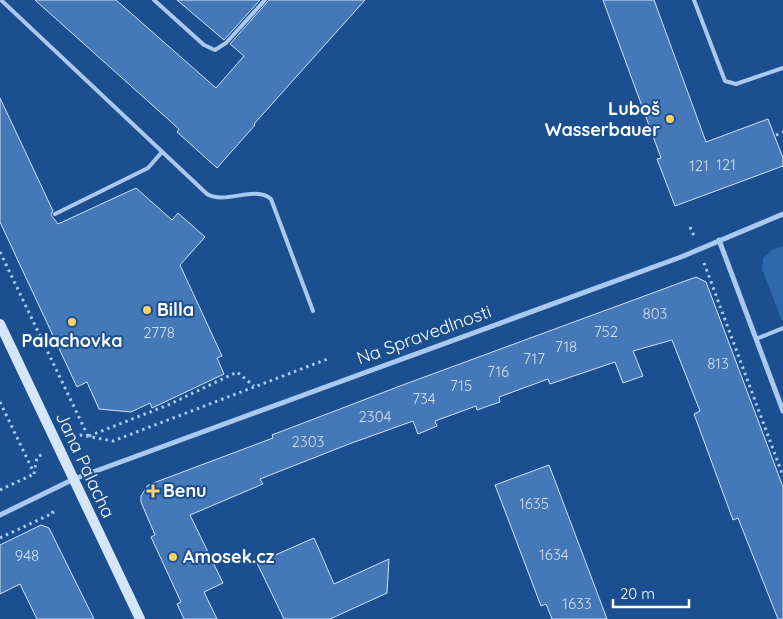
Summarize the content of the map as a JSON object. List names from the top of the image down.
{
  "streets": {
    "main road": ["Jana Palacha"],
    "street": ["Na Spravedlnosti"]
  },
  "crossings": [
    ["Na Spravedlnosti", "Jana Palacha"]
  ],
  "places": {
    "other": [
      "Luboš Wasserbauer",
      "Billa",
      "Palachovka",
      "Amosek.cz"
    ],
    "health": ["Benu"]
  },
  "house_numbers": [
    "121",
    "121",
    "803",
    "752",
    "2778",
    "718",
    "717",
    "813",
    "716",
    "715",
    "734",
    "2304",
    "2303",
    "1635",
    "1634",
    "948",
    "1633"
  ],
  "scale_bar": "20 m"
}
